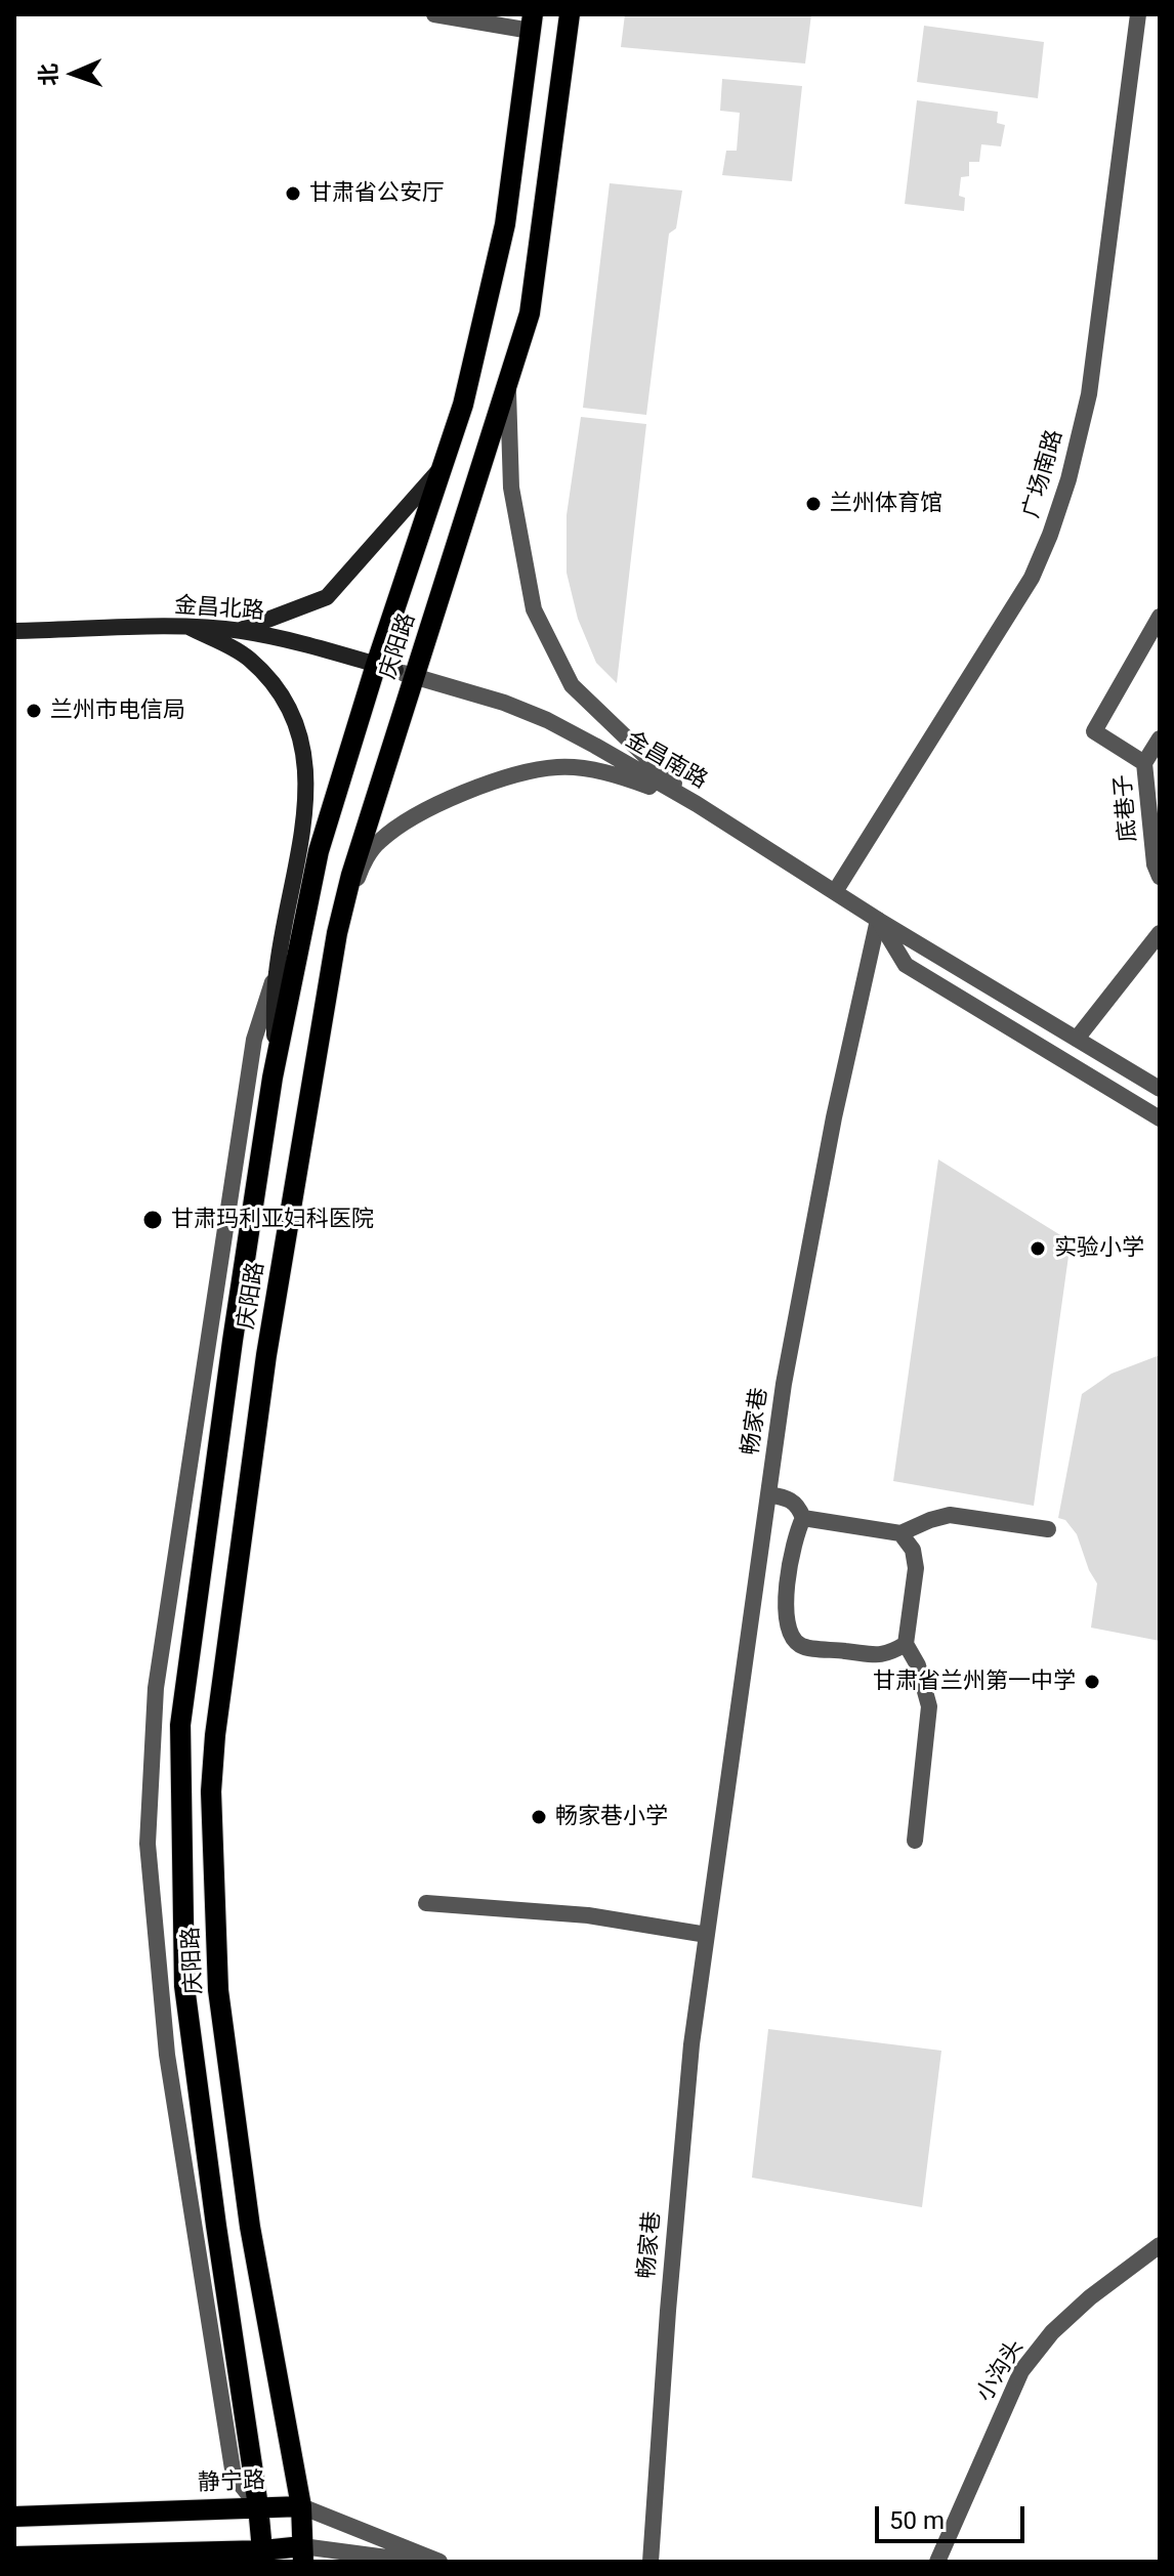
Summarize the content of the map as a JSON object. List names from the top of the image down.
{
  "streets": {
    "main road": ["金昌北路", "庆阳路", "静宁路"],
    "street": [
      "广场南路",
      "金昌南路",
      "底巷子",
      "畅家巷",
      "小沟头"
    ]
  },
  "crossings": [
    ["广场南路", "金昌南路"],
    ["金昌北路", "庆阳路"],
    ["金昌北路", "金昌南路"],
    ["庆阳路", "金昌南路"],
    ["庆阳路", "静宁路"],
    ["金昌南路", "畅家巷"]
  ],
  "places": [
    "甘肃省公安厅",
    "兰州体育馆",
    "兰州市电信局",
    "甘肃玛利亚妇科医院",
    "实验小学",
    "甘肃省兰州第一中学",
    "畅家巷小学"
  ],
  "scale_bar": "50 m",
  "north": "left"
}
